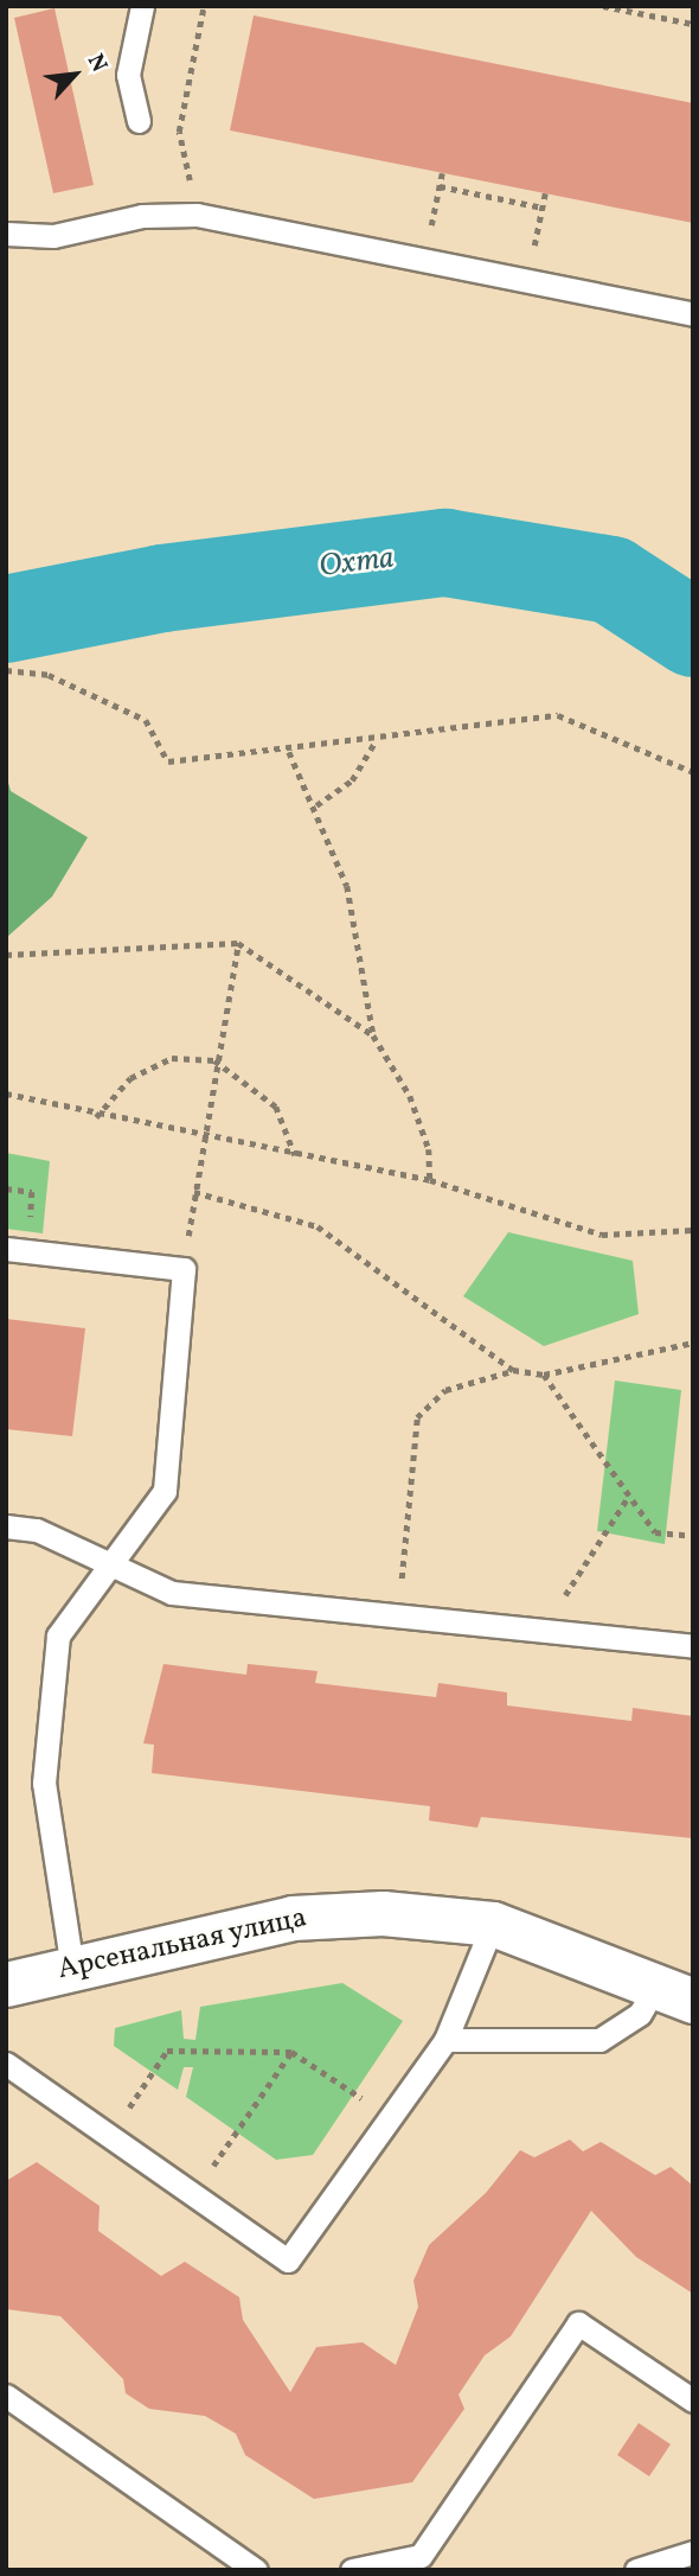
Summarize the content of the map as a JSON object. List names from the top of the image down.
{
  "streets": {
    "street": ["Арсенальная улица"]
  },
  "water": ["Охта"],
  "north": "top right"
}
